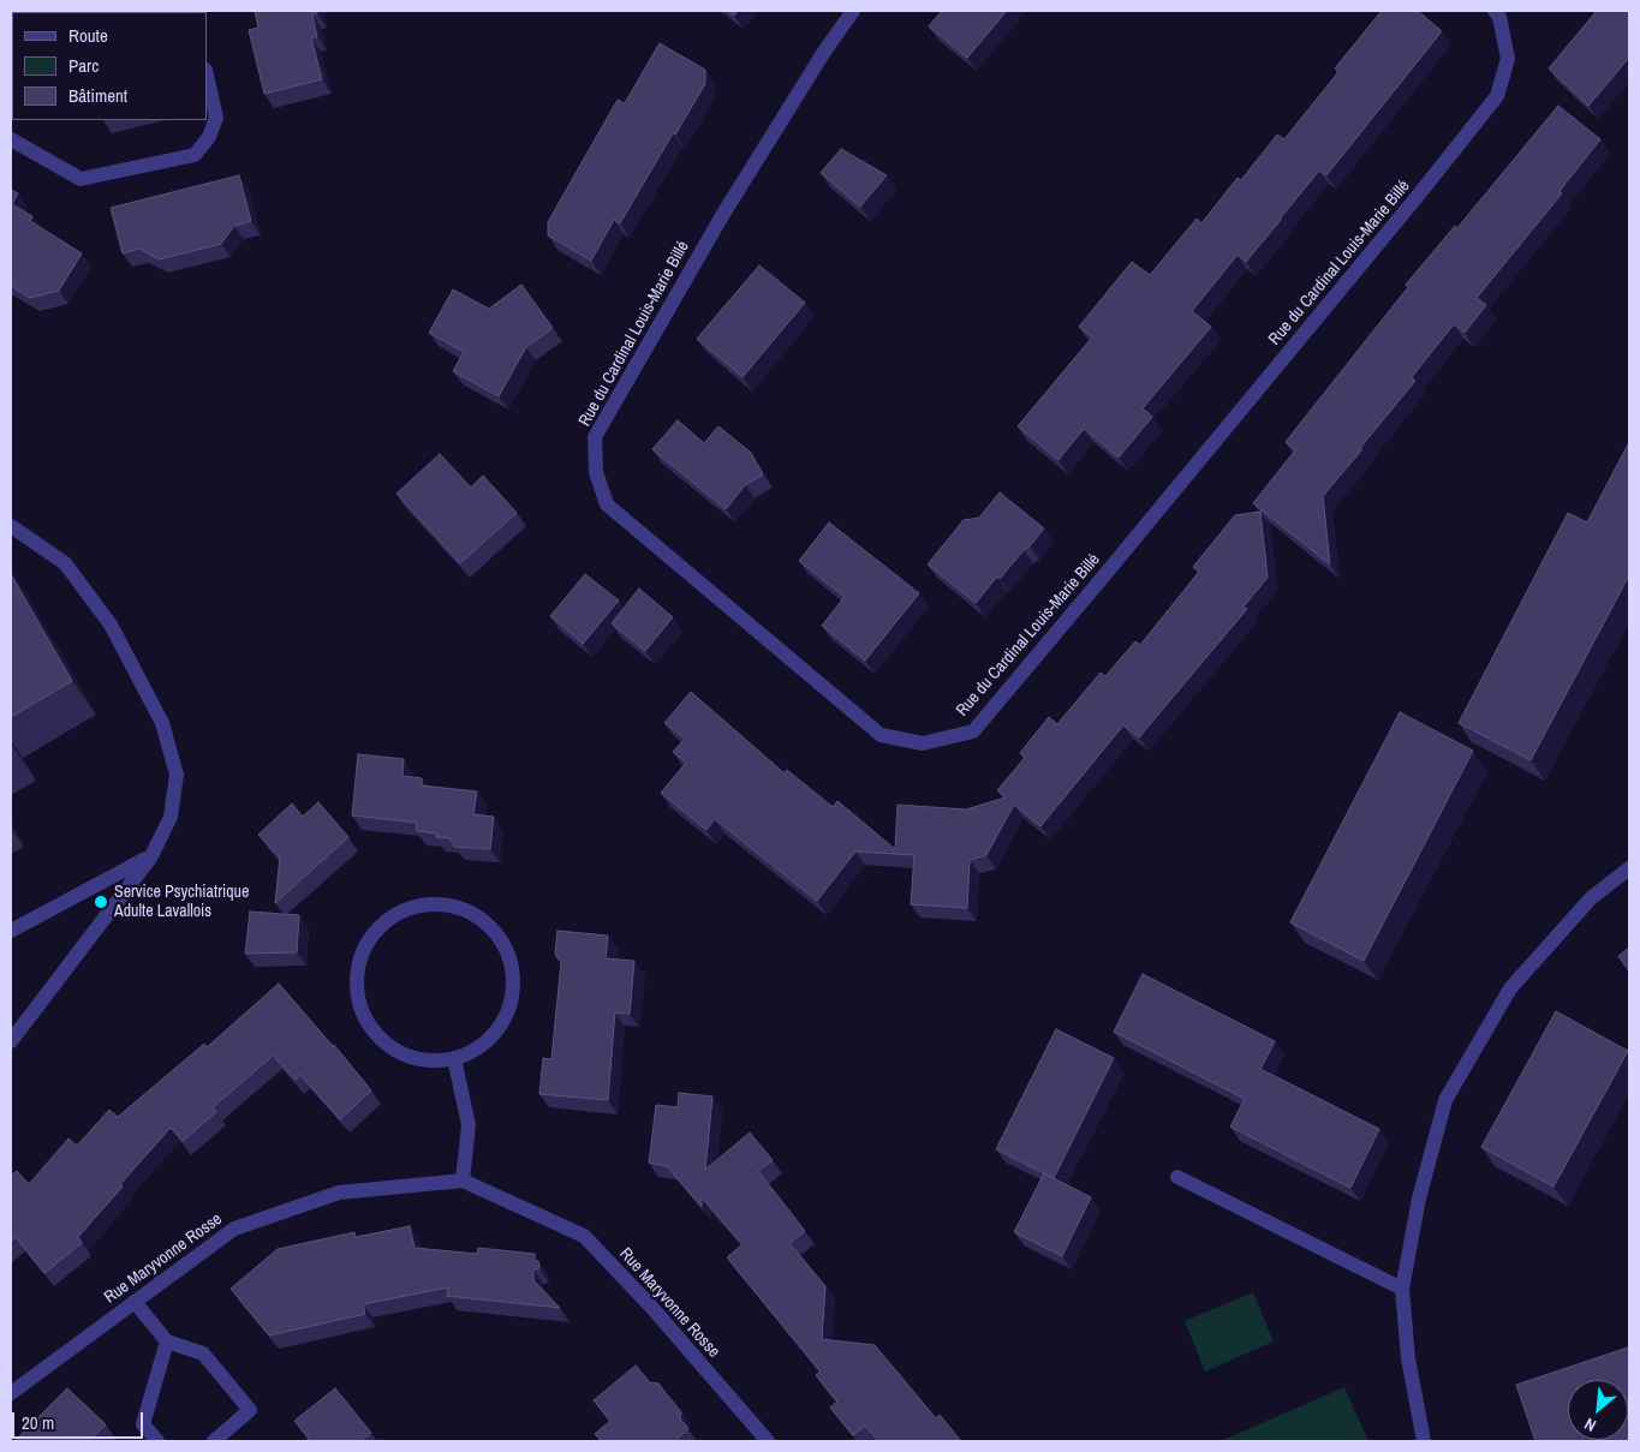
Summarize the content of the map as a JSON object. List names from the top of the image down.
{
  "streets": {
    "street": ["Rue du Cardinal Louis-Marie Billé", "Rue Maryvonne Rosse"]
  },
  "places": ["Service Psychiatrique Adulte Lavallois"],
  "legend": ["Route", "Parc", "Bâtiment"],
  "scale_bar": "20 m",
  "north": "bottom left"
}
